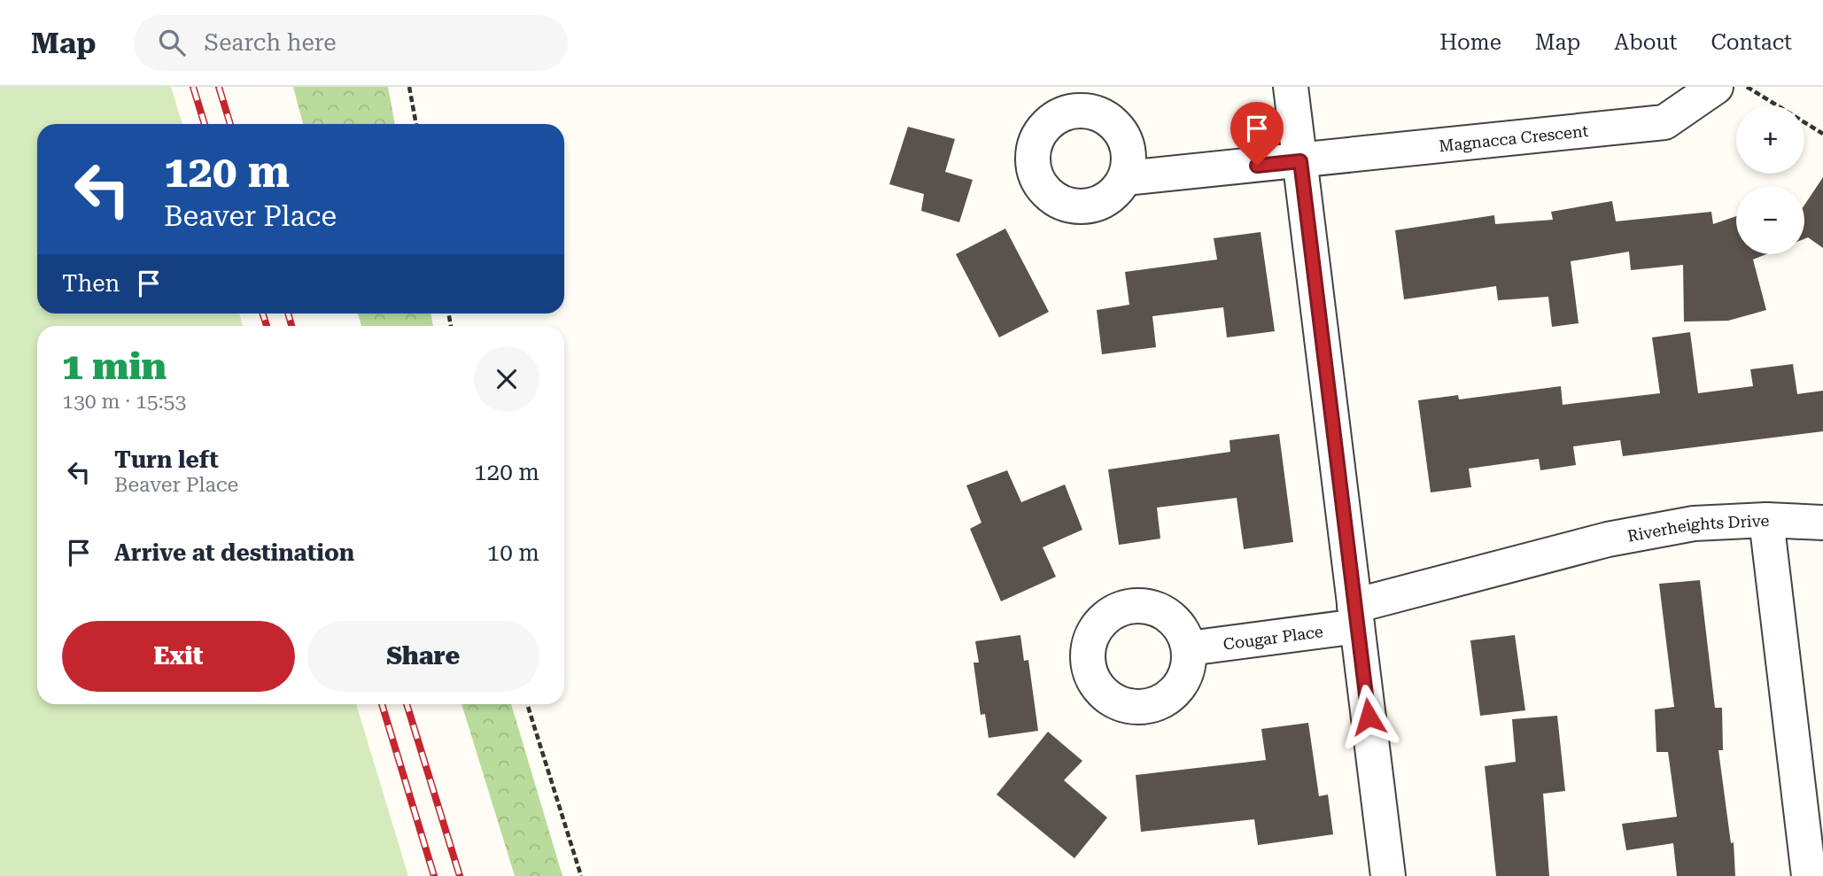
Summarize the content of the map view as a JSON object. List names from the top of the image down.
{
  "streets": {
    "street": ["Magnacca Crescent", "Riverheights Drive", "Cougar Place"]
  },
  "crossings": [
    ["Riverheights Drive", "Cougar Place"]
  ],
  "page": {
    "header": "Map",
    "search": "Search here",
    "nav": [
      "Home",
      "Map",
      "About",
      "Contact"
    ],
    "map_buttons": ["+", "−"],
    "turn": ["120 m", "Beaver Place"],
    "then": "Then",
    "heading": ["1 min", "130 m · 15:53"],
    "list": [
      {
        "name": "Turn left",
        "note": "Beaver Place",
        "value": "120 m"
      },
      {
        "name": "Arrive at destination",
        "value": "10 m"
      }
    ],
    "buttons": ["Exit", "Share"]
  }
}
